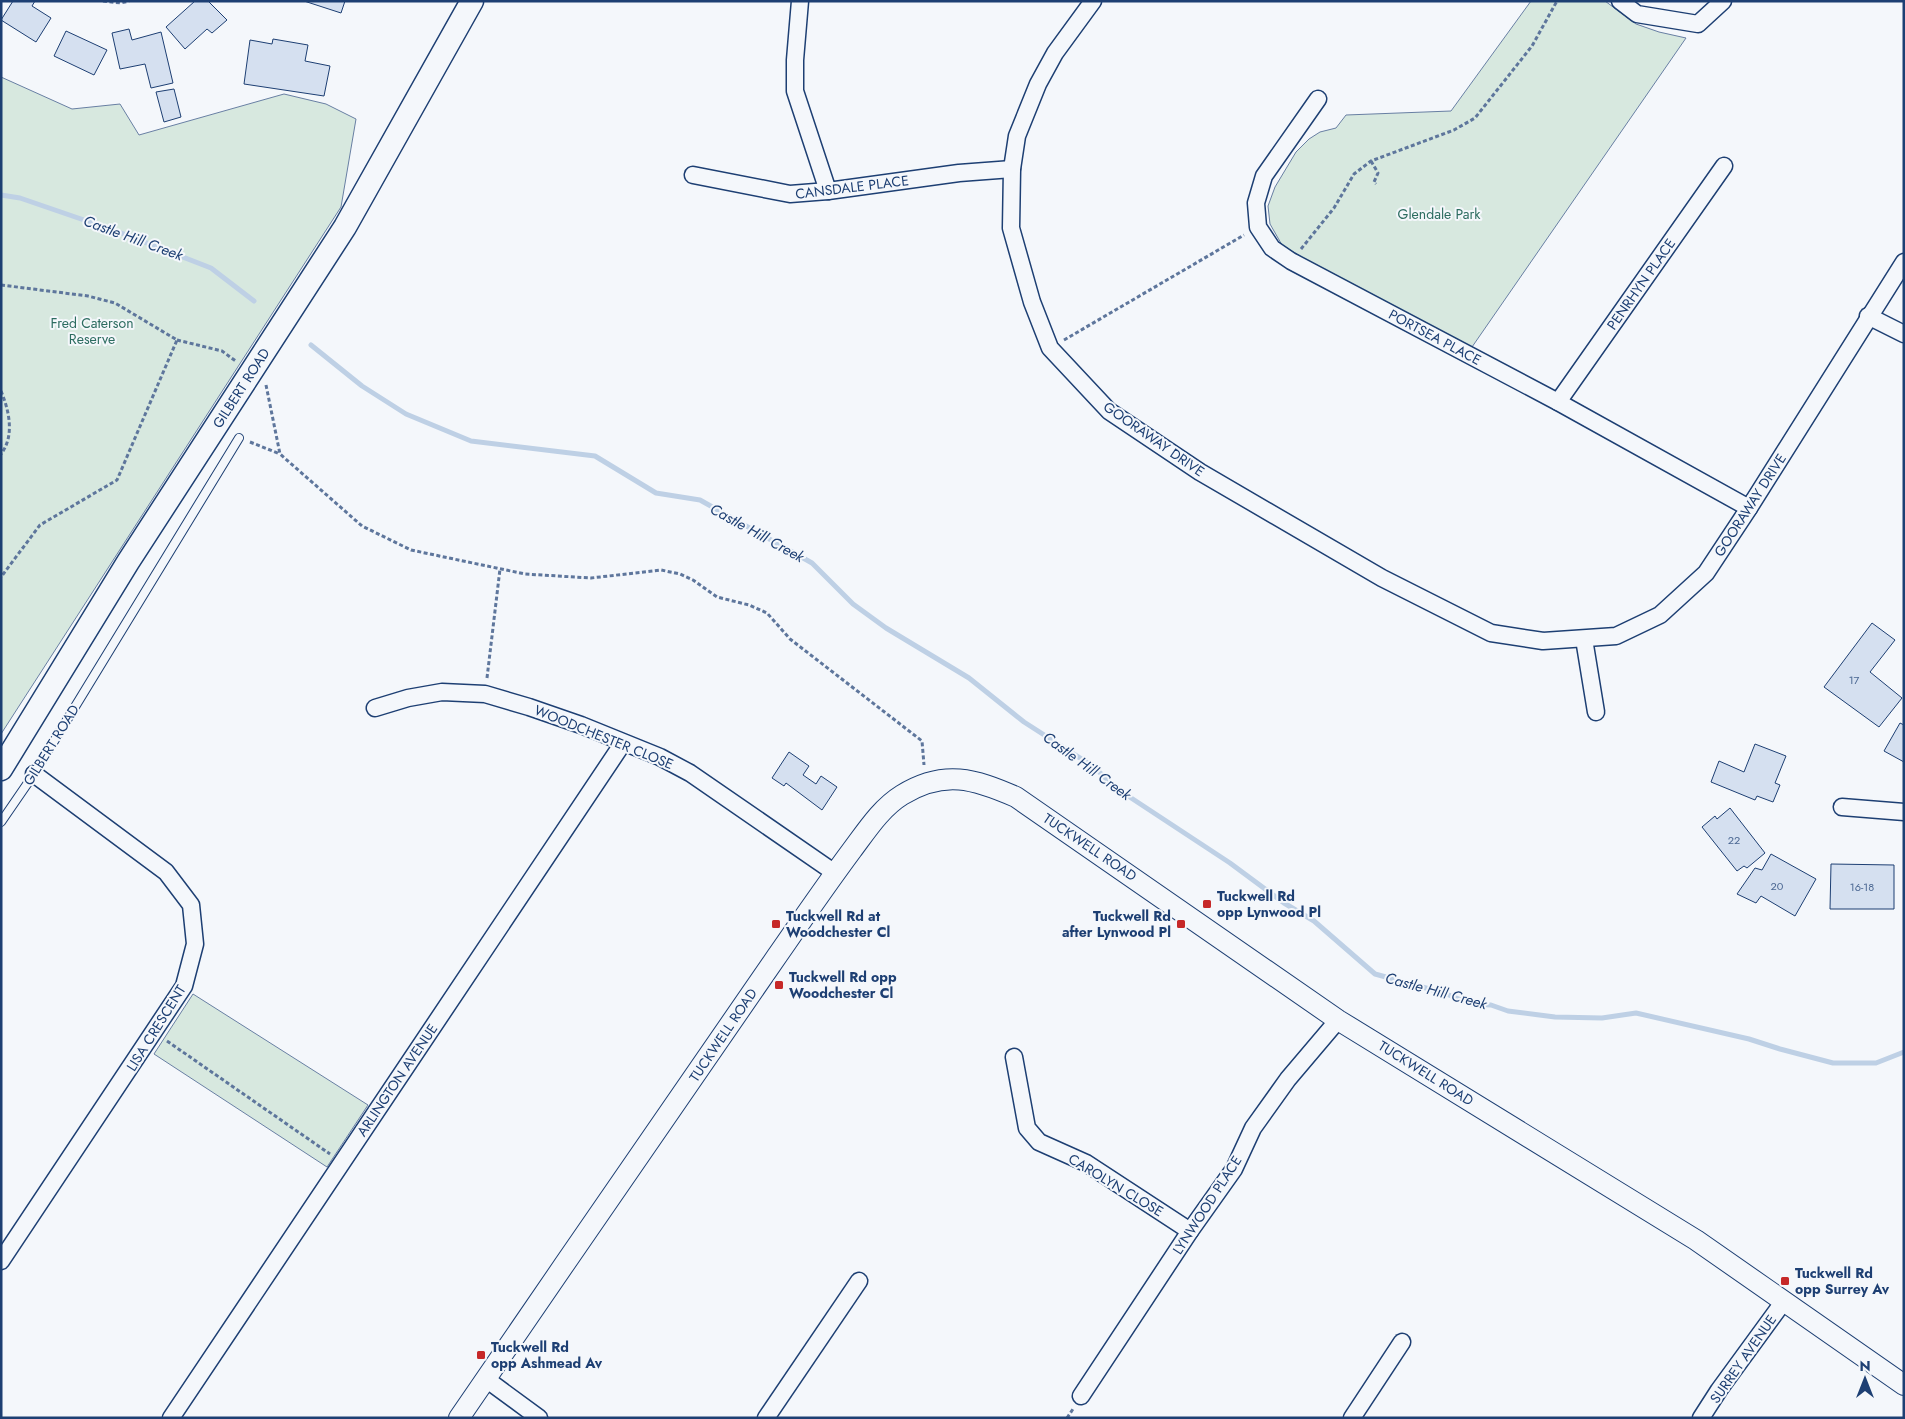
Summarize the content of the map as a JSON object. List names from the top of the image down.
{
  "streets": {
    "main road": ["GILBERT ROAD"],
    "street": [
      "CANSDALE PLACE",
      "PENRHYN PLACE",
      "PORTSEA PLACE",
      "GOORAWAY DRIVE",
      "WOODCHESTER CLOSE",
      "TUCKWELL ROAD",
      "LISA CRESCENT",
      "ARLINGTON AVENUE",
      "CAROLYN CLOSE",
      "LYNWOOD PLACE",
      "SURREY AVENUE"
    ]
  },
  "crossings": [
    ["CANSDALE PLACE", "GOORAWAY DRIVE"],
    ["PENRHYN PLACE", "PORTSEA PLACE"],
    ["PORTSEA PLACE", "GOORAWAY DRIVE"],
    ["GILBERT ROAD", "LISA CRESCENT"],
    ["WOODCHESTER CLOSE", "TUCKWELL ROAD"],
    ["WOODCHESTER CLOSE", "ARLINGTON AVENUE"],
    ["TUCKWELL ROAD", "LYNWOOD PLACE"],
    ["TUCKWELL ROAD", "SURREY AVENUE"],
    ["CAROLYN CLOSE", "LYNWOOD PLACE"]
  ],
  "water": ["Castle Hill Creek"],
  "parks": ["Glendale Park", "Fred Caterson Reserve"],
  "places": {
    "transit": [
      "Tuckwell Rd opp Lynwood Pl",
      "Tuckwell Rd at Woodchester Cl",
      "Tuckwell Rd after Lynwood Pl",
      "Tuckwell Rd opp Woodchester Cl",
      "Tuckwell Rd opp Surrey Av",
      "Tuckwell Rd opp Ashmead Av"
    ]
  },
  "house_numbers": [
    "17",
    "22",
    "20",
    "16-18"
  ],
  "north": "top"
}
